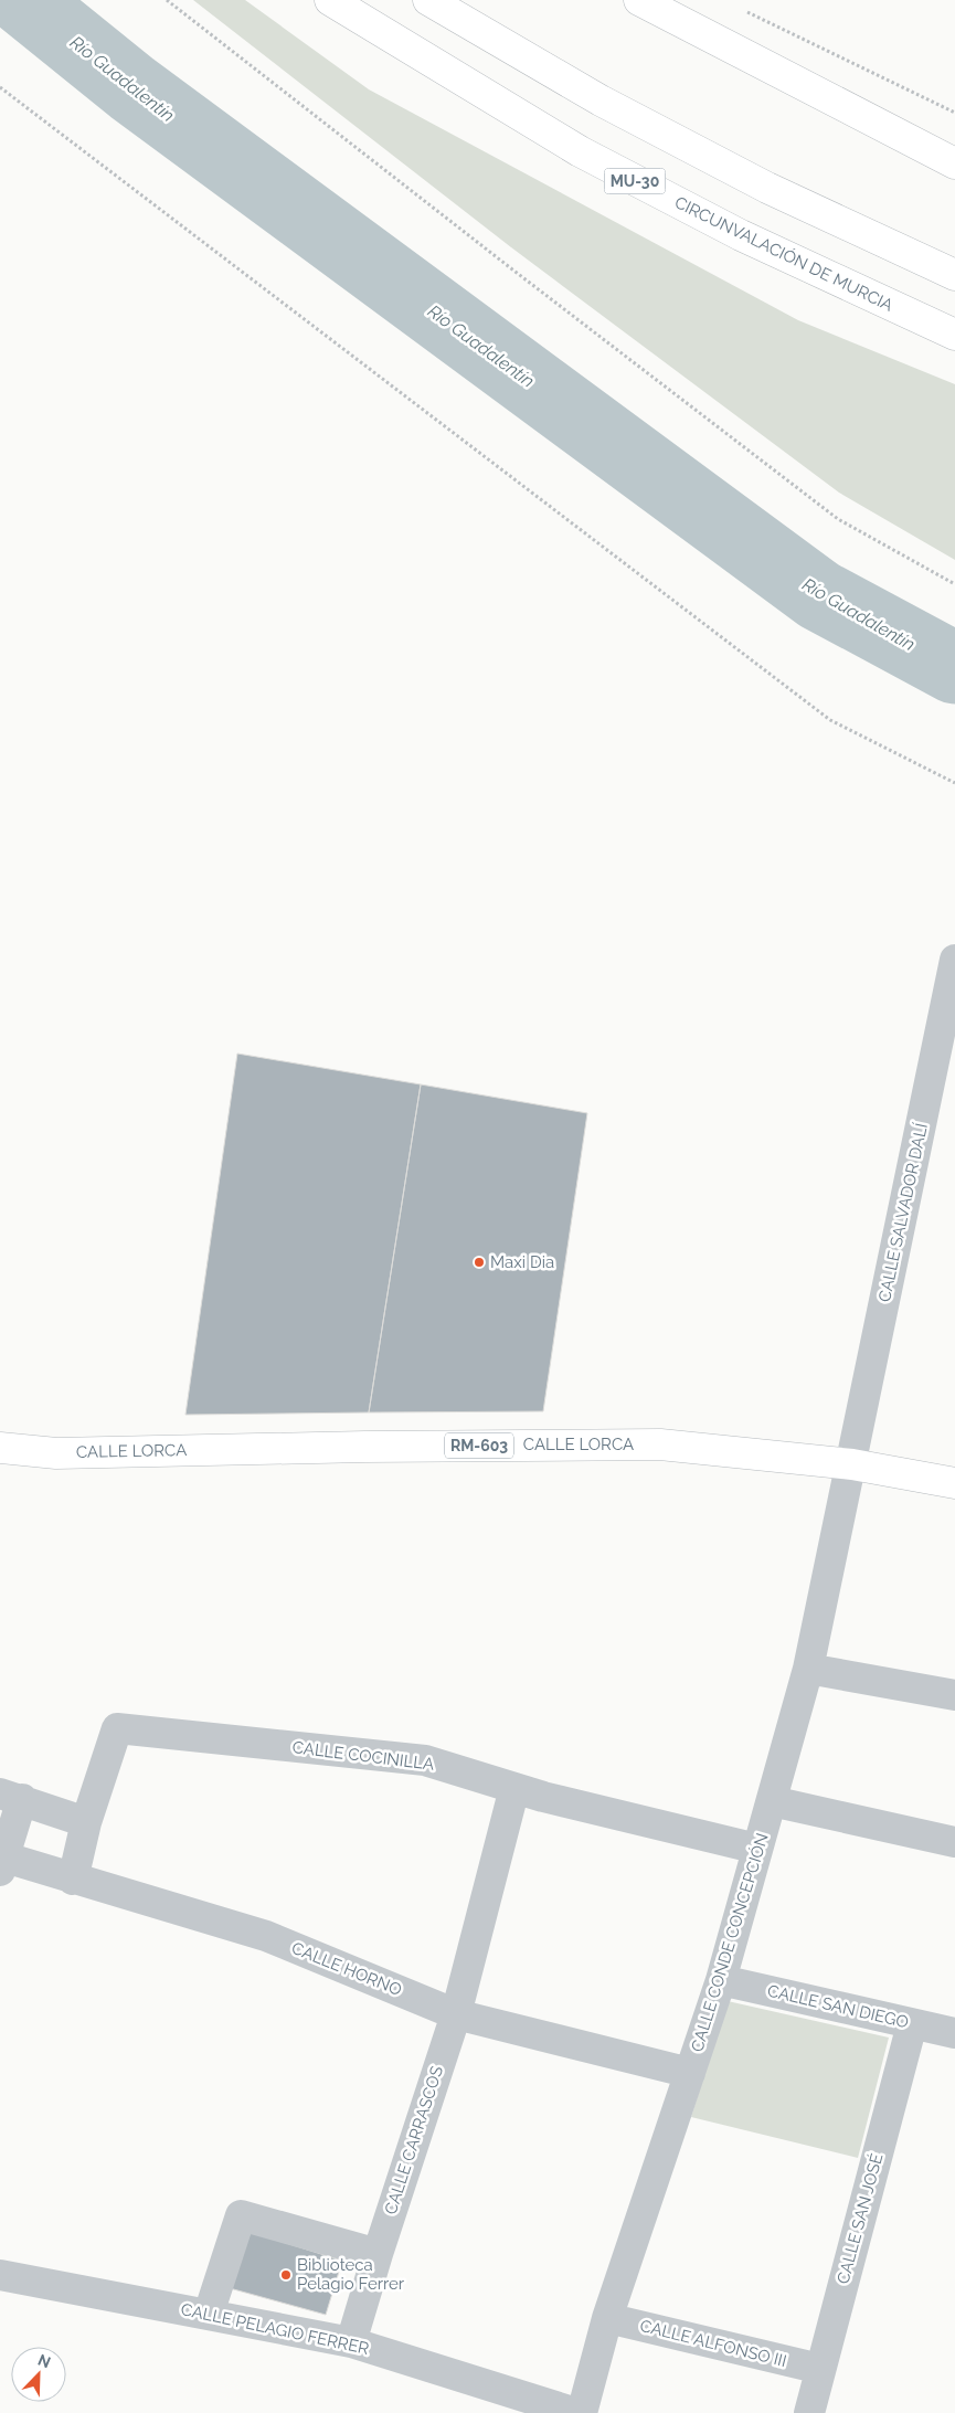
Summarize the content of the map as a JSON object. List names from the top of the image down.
{
  "streets": {
    "main road": [
      "MU-30",
      "CIRCUNVALACIÓN DE MURCIA",
      "CALLE LORCA",
      "RM-603"
    ],
    "street": [
      "CALLE SALVADOR DALÍ",
      "CALLE COCINILLA",
      "CALLE CONDE CONCEPCIÓN",
      "CALLE HORNO",
      "CALLE SAN DIEGO",
      "CALLE CARRASCOS",
      "CALLE SAN JOSÉ",
      "CALLE PELAGIO FERRER",
      "CALLE ALFONSO III"
    ]
  },
  "crossings": [
    ["CALLE SALVADOR DALÍ", "CALLE LORCA"],
    ["CALLE SALVADOR DALÍ", "CALLE CONDE CONCEPCIÓN"],
    ["CALLE LORCA", "CALLE CONDE CONCEPCIÓN"],
    ["CALLE COCINILLA", "CALLE CONDE CONCEPCIÓN"],
    ["CALLE COCINILLA", "CALLE HORNO"],
    ["CALLE COCINILLA", "CALLE CARRASCOS"],
    ["CALLE CONDE CONCEPCIÓN", "CALLE HORNO"],
    ["CALLE CONDE CONCEPCIÓN", "CALLE SAN DIEGO"],
    ["CALLE CONDE CONCEPCIÓN", "CALLE ALFONSO III"],
    ["CALLE HORNO", "CALLE CARRASCOS"],
    ["CALLE SAN DIEGO", "CALLE SAN JOSÉ"],
    ["CALLE CARRASCOS", "CALLE PELAGIO FERRER"],
    ["CALLE SAN JOSÉ", "CALLE ALFONSO III"]
  ],
  "water": ["Río Guadalentín"],
  "places": ["Maxi Dia", "Biblioteca Pelagio Ferrer"],
  "north": "top right"
}
